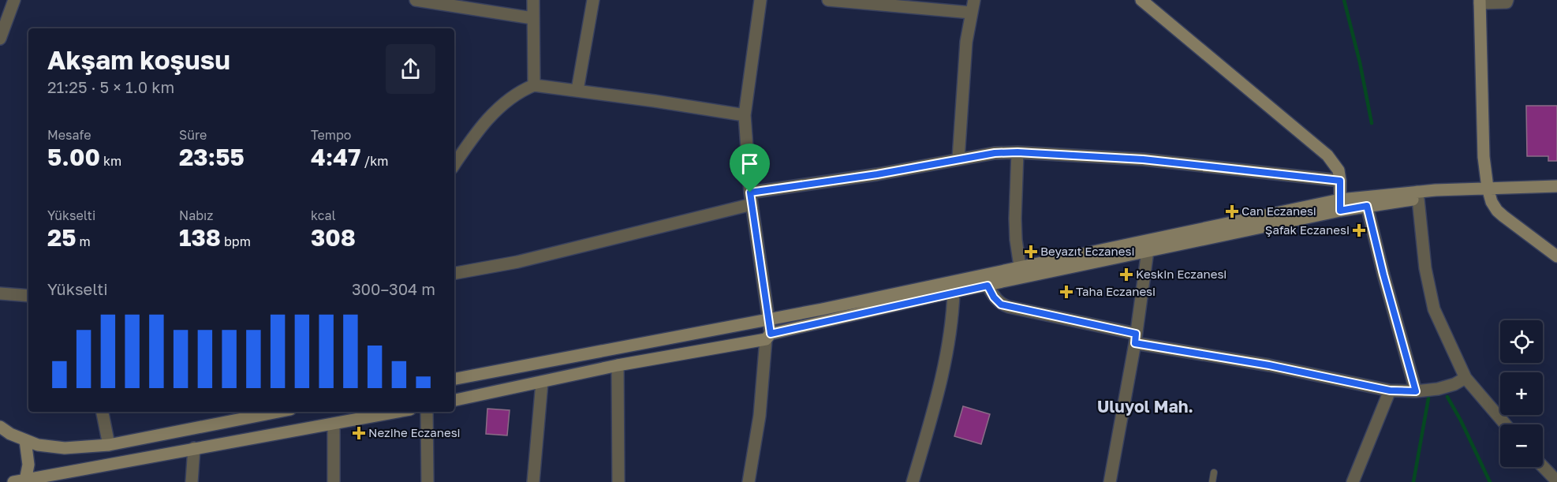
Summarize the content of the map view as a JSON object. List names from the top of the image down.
{
  "districts": ["Uluyol Mah."],
  "places": {
    "health": [
      "Can Eczanesi",
      "Şafak Eczanesi",
      "Beyazıt Eczanesi",
      "Keskin Eczanesi",
      "Taha Eczanesi",
      "Nezihe Eczanesi"
    ]
  },
  "page": {
    "heading": ["Akşam koşusu", "21:25 · 5 × 1.0 km"],
    "stats": [
      ["Mesafe", "5.00 km"],
      ["Süre", "23:55"],
      ["Tempo", "4:47 /km"],
      ["Yükselti", "25 m"],
      ["Nabız", "138 bpm"],
      ["kcal", "308"]
    ],
    "chart": ["Yükselti", "300–304 m"],
    "map_buttons": ["+", "−"]
  }
}
